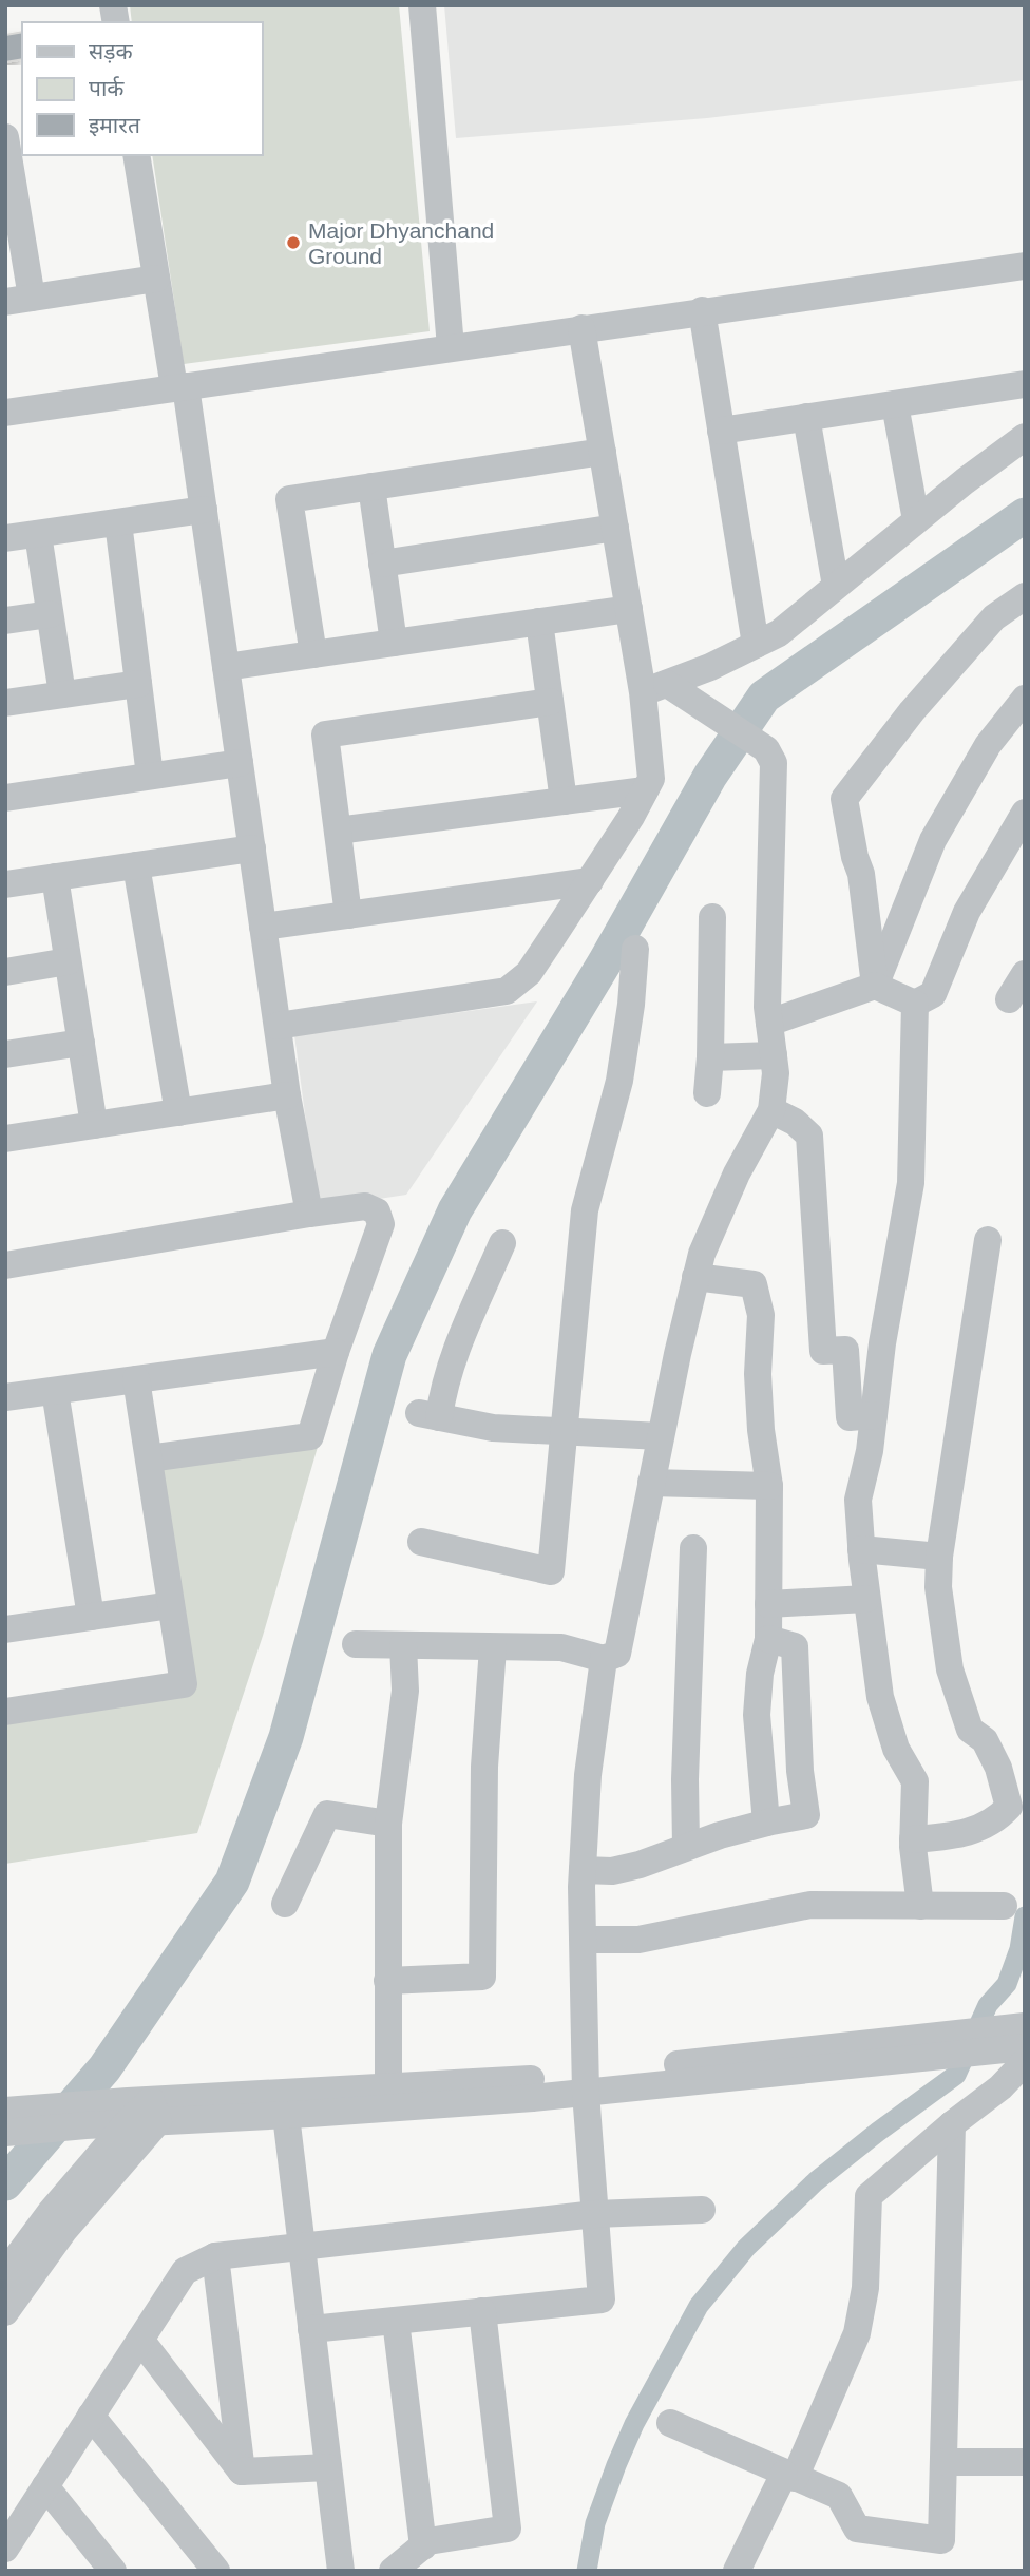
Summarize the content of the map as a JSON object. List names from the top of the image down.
{
  "places": ["Major Dhyanchand Ground"],
  "legend": ["सड़क", "पार्क", "इमारत"]
}
